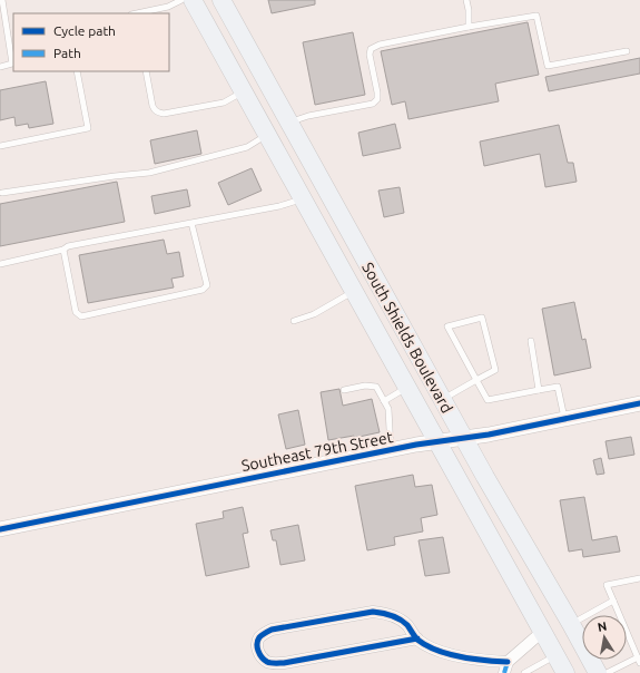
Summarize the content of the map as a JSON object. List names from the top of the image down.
{
  "streets": {
    "main road": ["South Shields Boulevard"],
    "street": ["Southeast 79th Street"]
  },
  "crossings": [
    ["South Shields Boulevard", "Southeast 79th Street"]
  ],
  "legend": ["Cycle path", "Path"],
  "north": "top"
}
